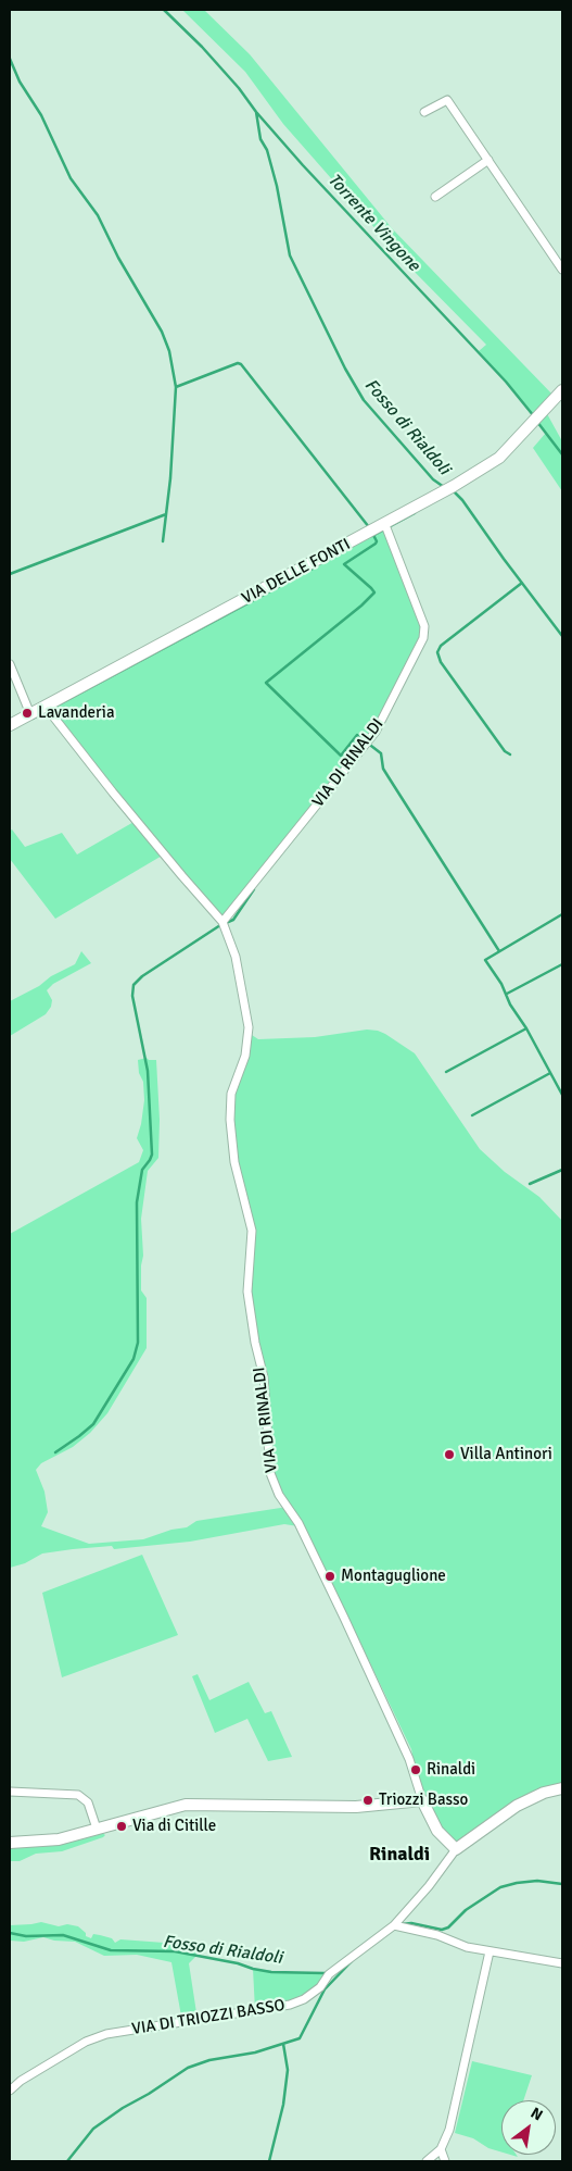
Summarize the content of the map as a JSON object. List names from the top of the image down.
{
  "streets": {
    "street": ["VIA DELLE FONTI", "VIA DI RINALDI", "VIA DI TRIOZZI BASSO"]
  },
  "crossings": [
    ["VIA DELLE FONTI", "VIA DI RINALDI"],
    ["VIA DI RINALDI", "VIA DI TRIOZZI BASSO"]
  ],
  "districts": ["Rinaldi"],
  "water": ["Torrente Vingone", "Fosso di Rialdoli"],
  "places": [
    "Lavanderia",
    "Villa Antinori",
    "Montaguglione",
    "Rinaldi",
    "Triozzi Basso",
    "Via di Citille"
  ],
  "north": "top right"
}
